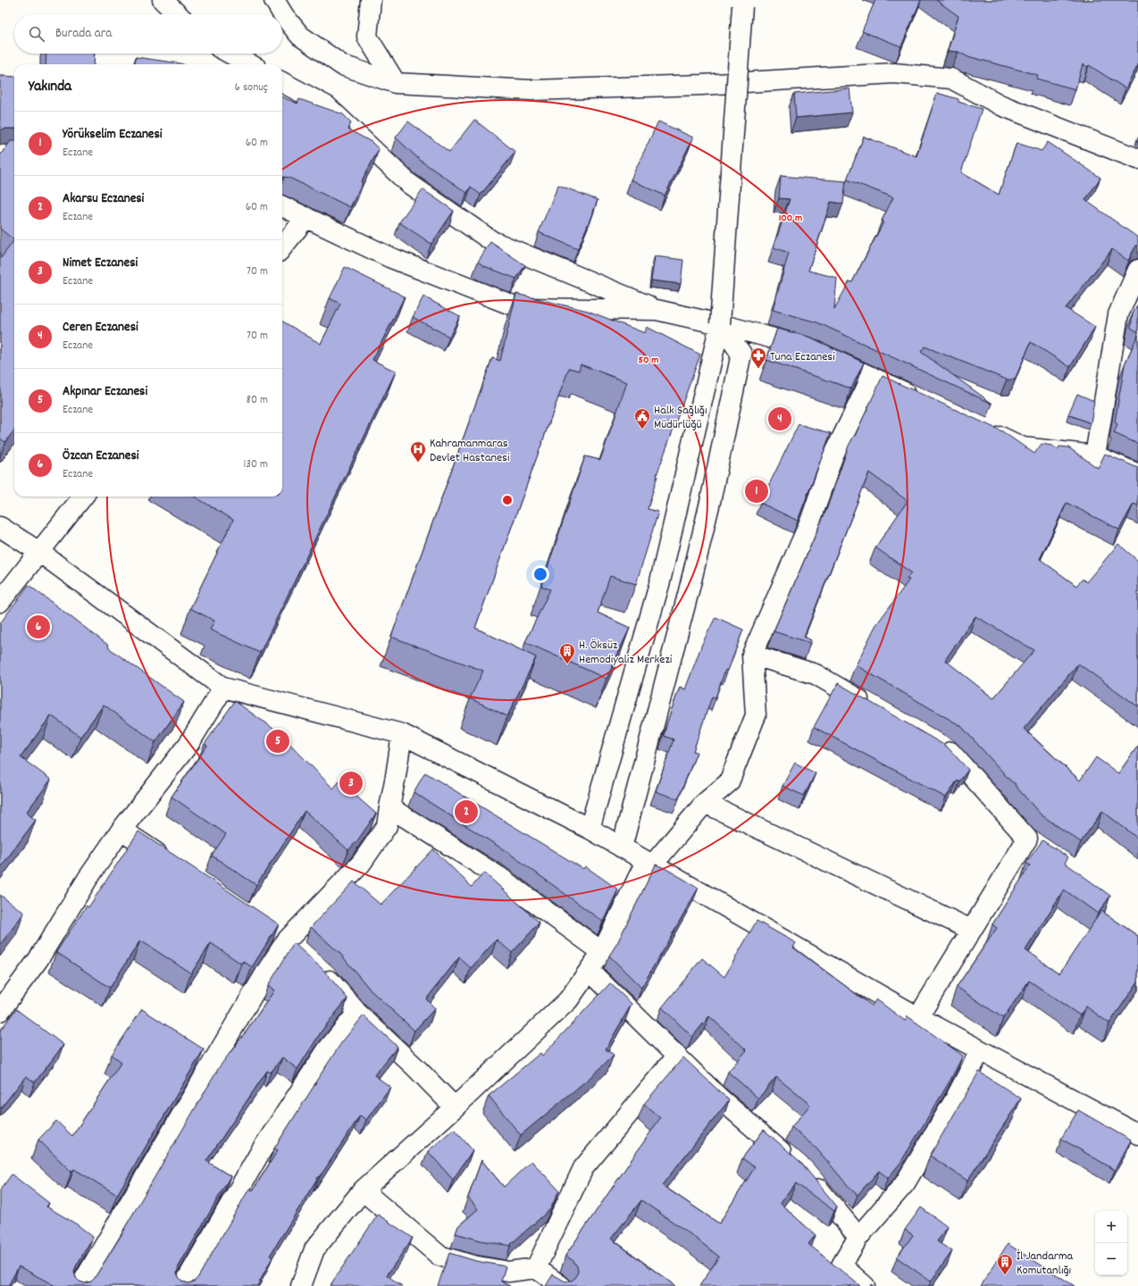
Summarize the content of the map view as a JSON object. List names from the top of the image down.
{
  "places": {
    "pharmacy": ["Tuna Eczanesi"],
    "public building": ["Halk Sağlığı Müdürlüğü"],
    "hospital": ["Kahramanmaras Devlet Hastanesi"],
    "building": ["H. Öksüz Hemodiyaliz Merkezi", "İl Jandarma Komutanlığı"]
  },
  "page": {
    "search": "Burada ara",
    "heading": ["Yakında", "6 sonuç"],
    "list": [
      {
        "mark": "1",
        "name": "Yörükselim Eczanesi",
        "note": "Eczane",
        "value": "60 m"
      },
      {
        "mark": "2",
        "name": "Akarsu Eczanesi",
        "note": "Eczane",
        "value": "60 m"
      },
      {
        "mark": "3",
        "name": "Nimet Eczanesi",
        "note": "Eczane",
        "value": "70 m"
      },
      {
        "mark": "4",
        "name": "Ceren Eczanesi",
        "note": "Eczane",
        "value": "70 m"
      },
      {
        "mark": "5",
        "name": "Akpınar Eczanesi",
        "note": "Eczane",
        "value": "80 m"
      },
      {
        "mark": "6",
        "name": "Özcan Eczanesi",
        "note": "Eczane",
        "value": "130 m"
      }
    ],
    "pins": [
      "4",
      "1",
      "6",
      "5",
      "3",
      "2"
    ],
    "map_buttons": ["+", "−"]
  },
  "rings": ["100 m", "50 m"]
}
